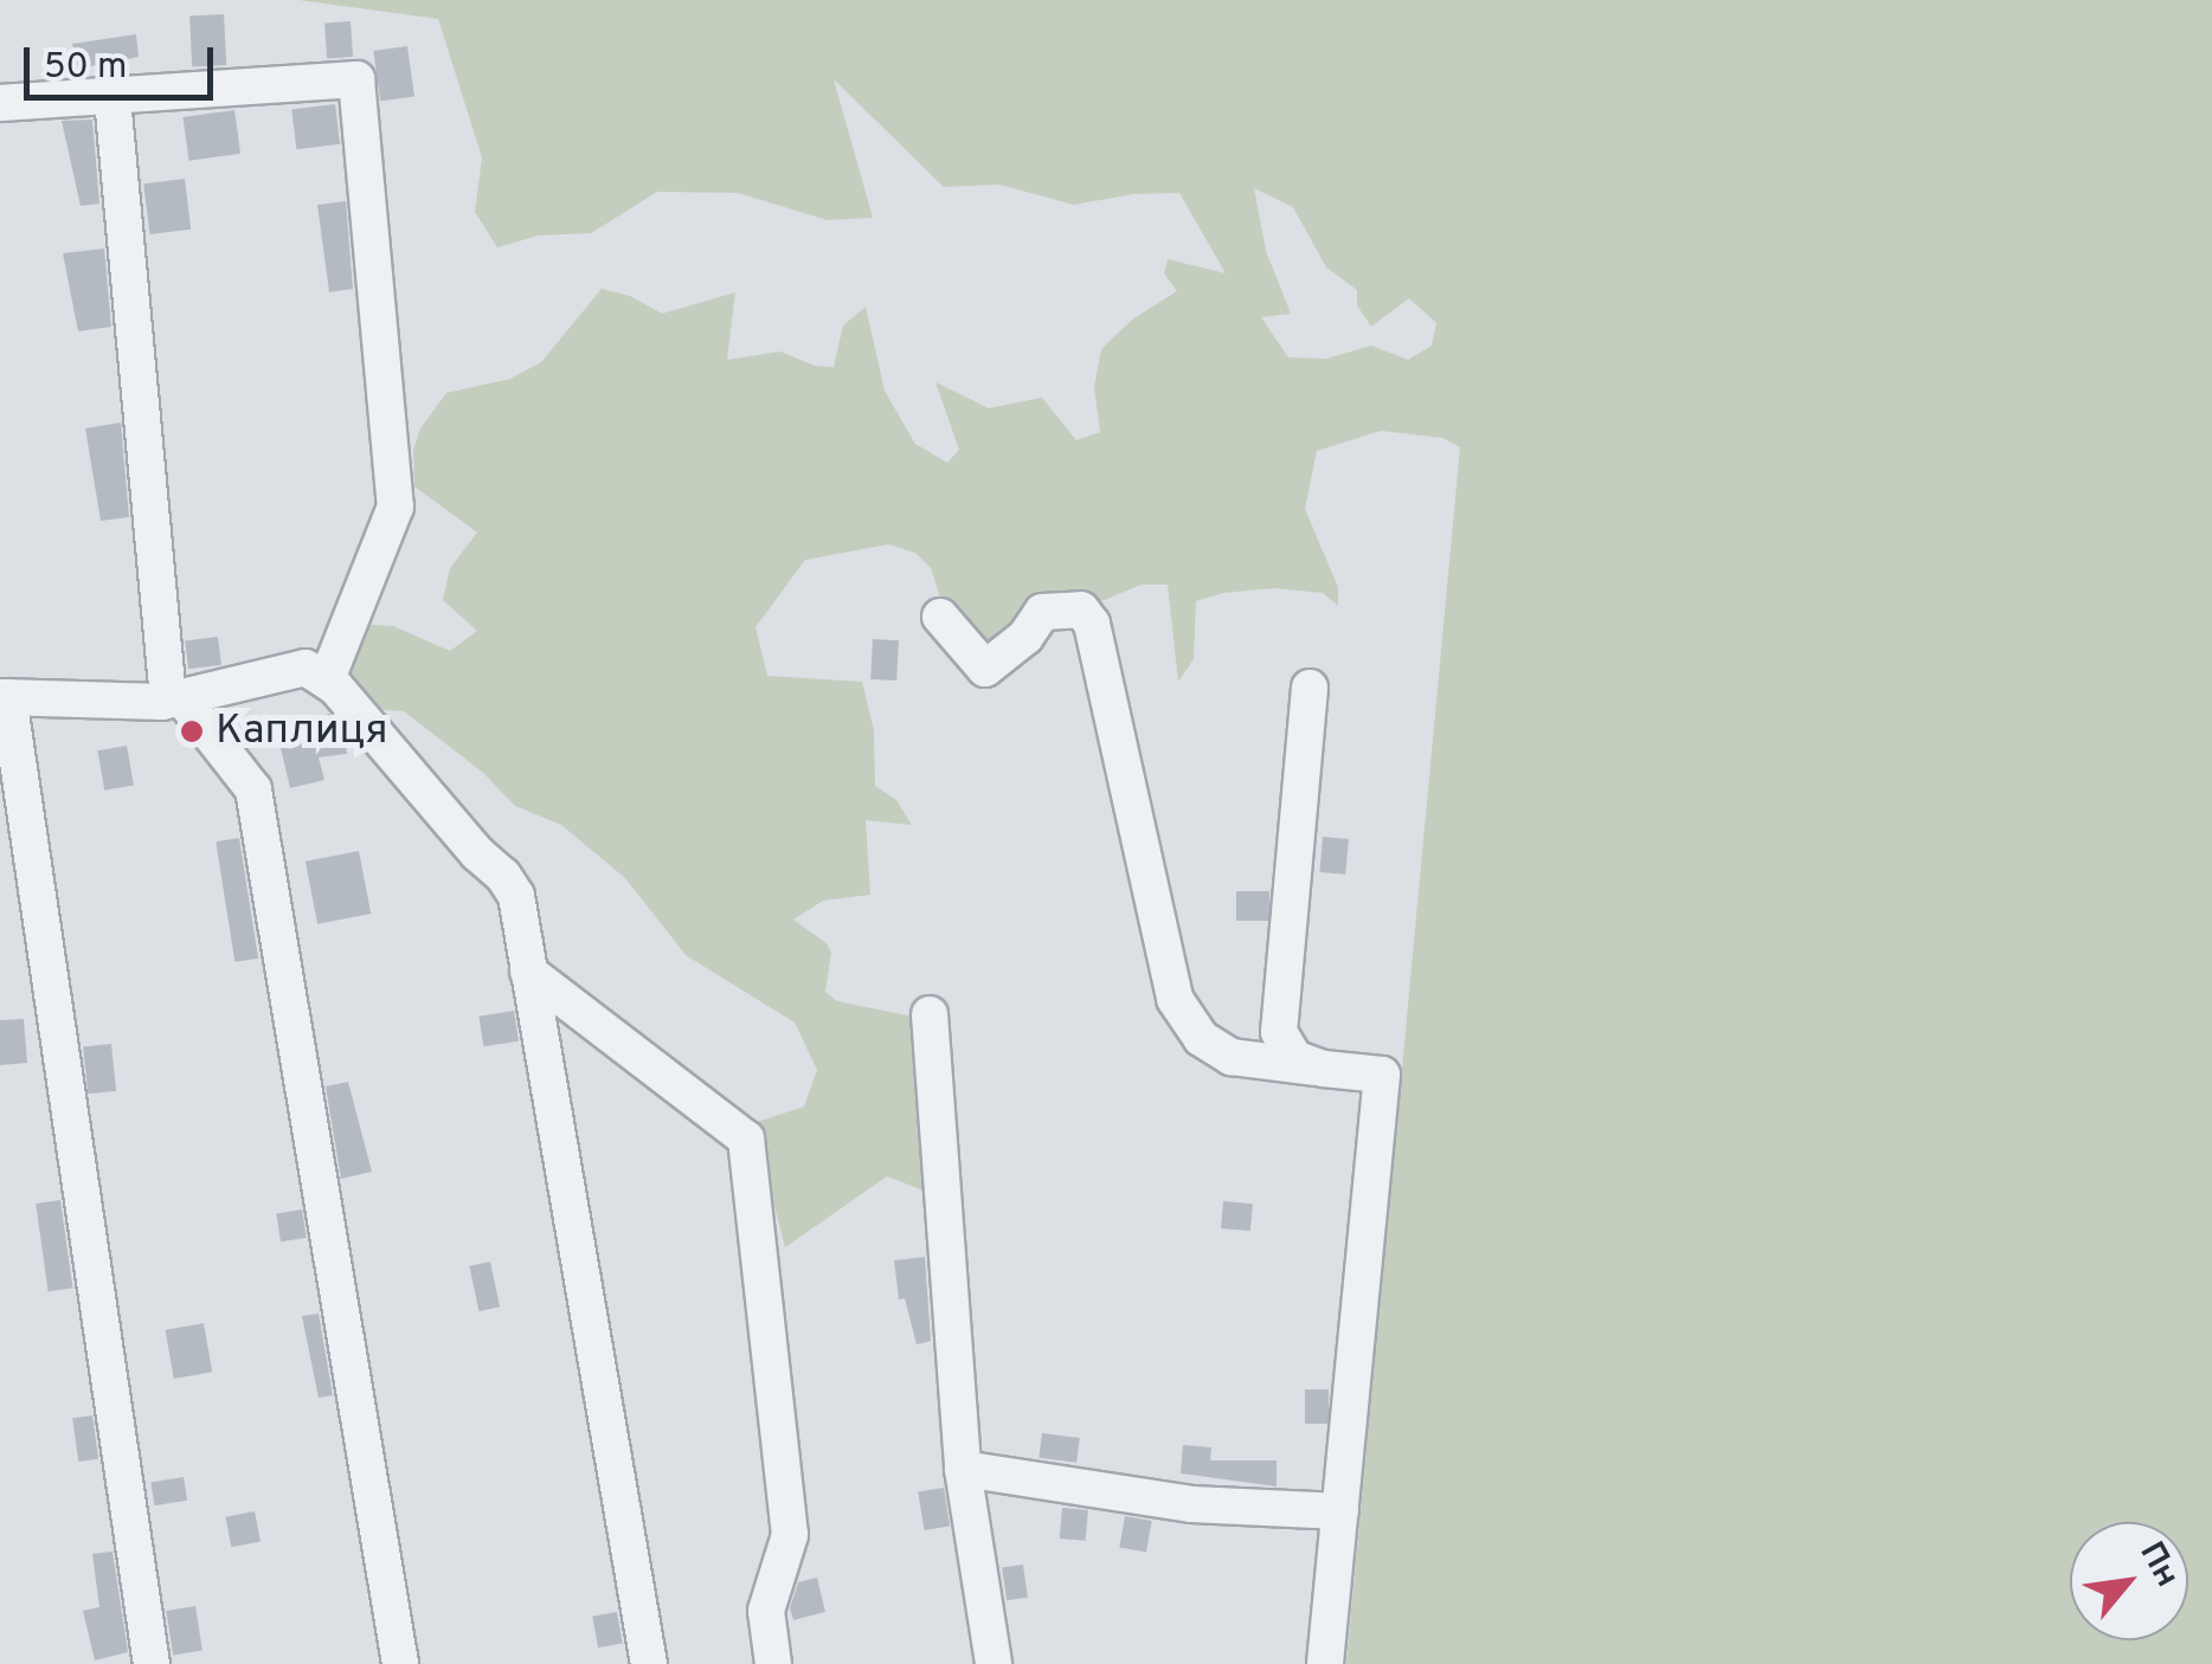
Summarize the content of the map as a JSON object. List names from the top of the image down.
{
  "places": ["Каплиця"],
  "scale_bar": "50 m",
  "north": "top right"
}
